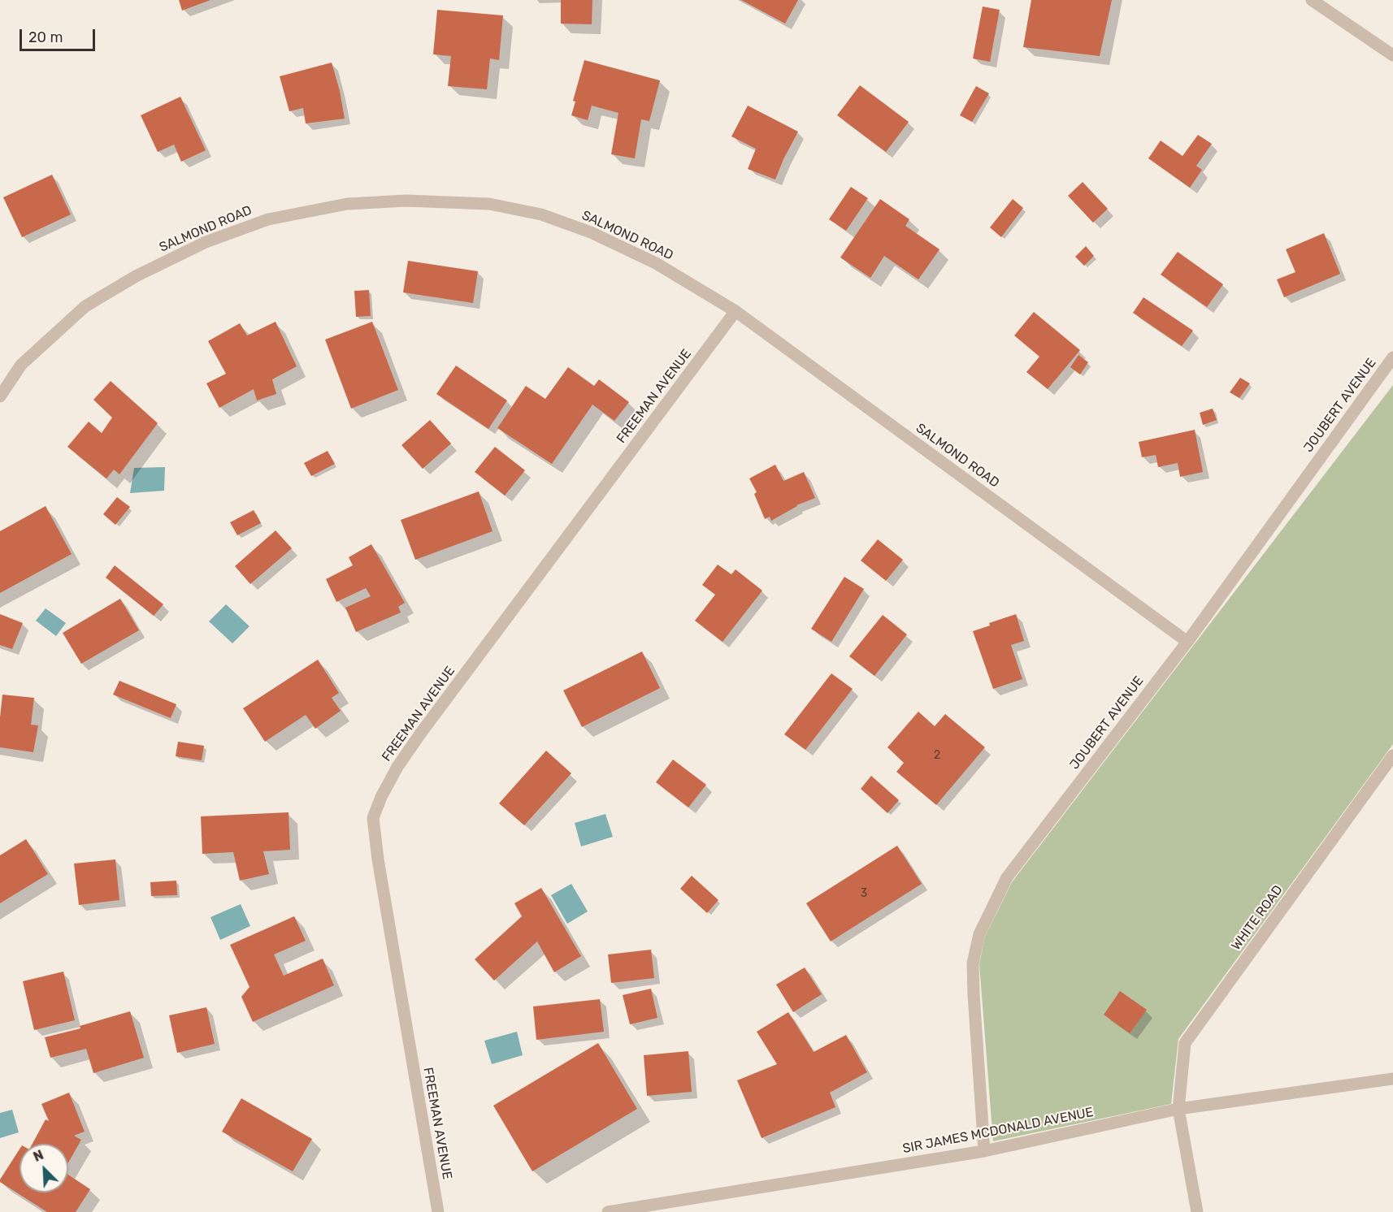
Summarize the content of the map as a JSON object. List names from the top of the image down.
{
  "streets": {
    "street": [
      "SALMOND ROAD",
      "FREEMAN AVENUE",
      "JOUBERT AVENUE",
      "WHITE ROAD",
      "SIR JAMES MCDONALD AVENUE"
    ]
  },
  "crossings": [
    ["SALMOND ROAD", "FREEMAN AVENUE"],
    ["SALMOND ROAD", "JOUBERT AVENUE"],
    ["JOUBERT AVENUE", "SIR JAMES MCDONALD AVENUE"],
    ["WHITE ROAD", "SIR JAMES MCDONALD AVENUE"]
  ],
  "house_numbers": ["2", "3"],
  "scale_bar": "20 m",
  "north": "top left"
}
